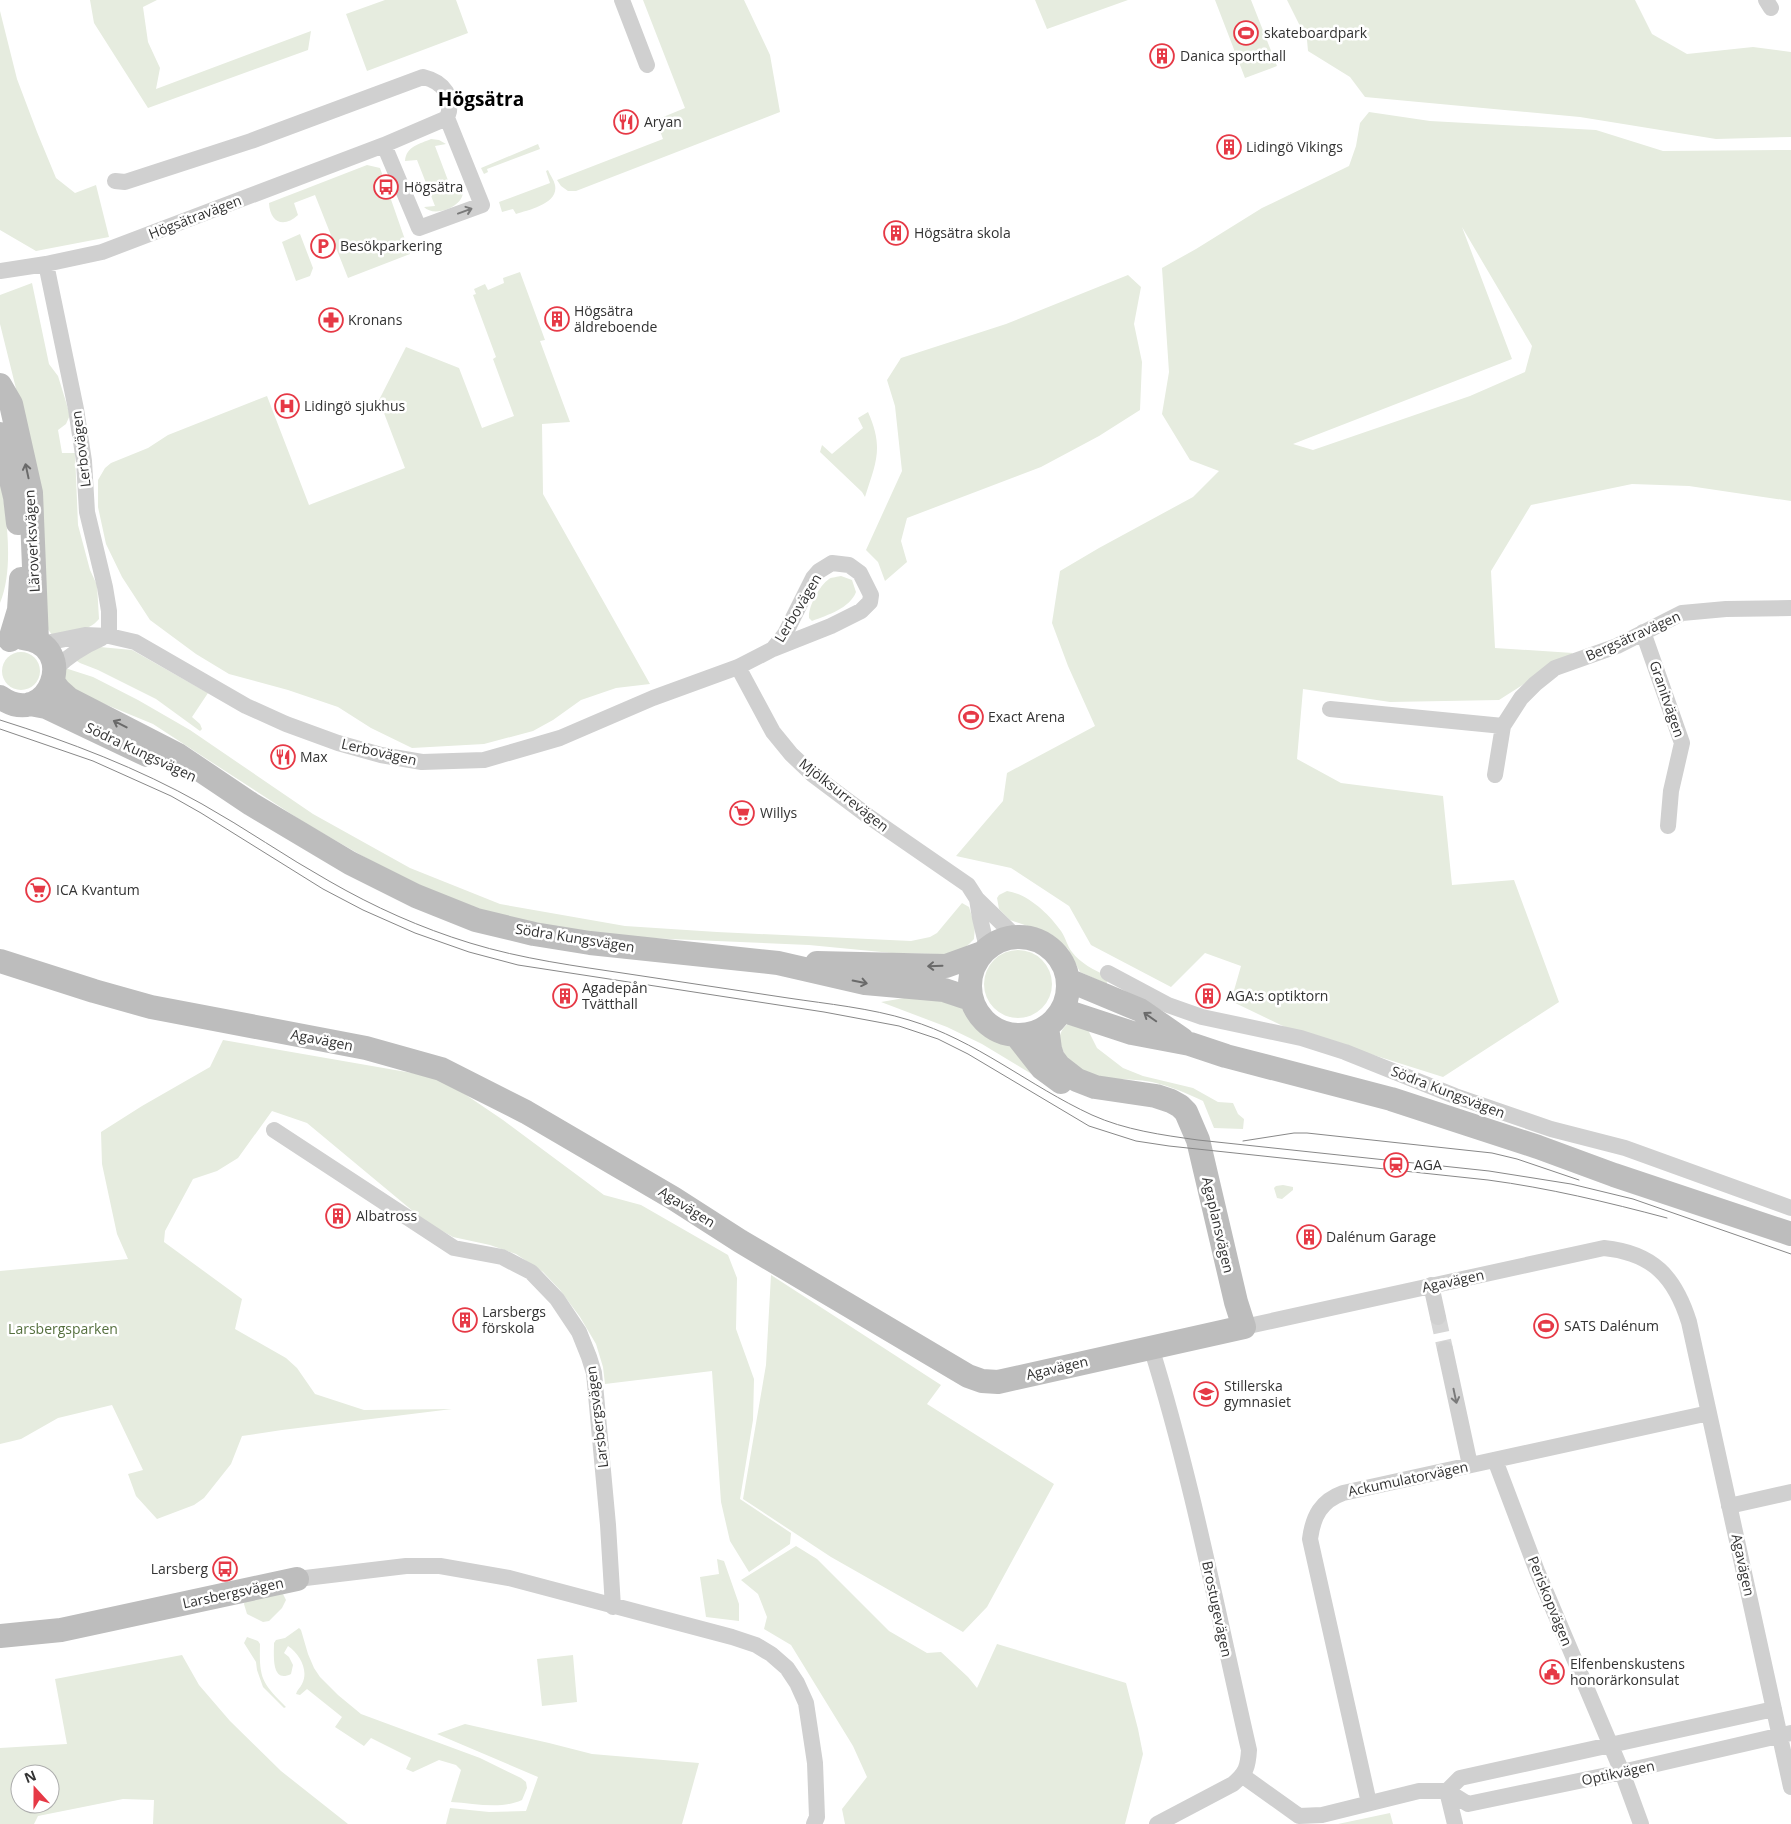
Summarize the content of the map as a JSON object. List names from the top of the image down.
{
  "streets": {
    "main road": [
      "Läroverksvägen",
      "Södra Kungsvägen",
      "Agavägen",
      "Agaplansvägen",
      "Larsbergsvägen"
    ],
    "street": [
      "Högsätravägen",
      "Lerbovägen",
      "Bergsätravägen",
      "Granitvägen",
      "Mjölksurrevägen",
      "Ackumulatorvägen",
      "Periskopvägen",
      "Brostugevägen",
      "Optikvägen"
    ]
  },
  "crossings": [
    ["Högsätravägen", "Lerbovägen"],
    ["Lerbovägen", "Läroverksvägen"],
    ["Lerbovägen", "Södra Kungsvägen"],
    ["Lerbovägen", "Mjölksurrevägen"],
    ["Läroverksvägen", "Södra Kungsvägen"],
    ["Bergsätravägen", "Granitvägen"],
    ["Södra Kungsvägen", "Mjölksurrevägen"],
    ["Södra Kungsvägen", "Agaplansvägen"],
    ["Mjölksurrevägen", "Agaplansvägen"],
    ["Agavägen", "Agaplansvägen"],
    ["Agavägen", "Ackumulatorvägen"],
    ["Agavägen", "Brostugevägen"],
    ["Agavägen", "Optikvägen"],
    ["Ackumulatorvägen", "Periskopvägen"],
    ["Periskopvägen", "Optikvägen"]
  ],
  "districts": ["Högsätra"],
  "parks": ["Larsbergsparken"],
  "places": {
    "sports": ["skateboardpark", "Exact Arena", "SATS Dalénum"],
    "building": [
      "Danica sporthall",
      "Lidingö Vikings",
      "Högsätra skola",
      "Högsätra äldreboende",
      "Agadepån Tvätthall",
      "AGA:s optiktorn",
      "Albatross",
      "Dalénum Garage",
      "Larsbergs förskola"
    ],
    "restaurant": ["Aryan", "Max"],
    "bus stop": ["Högsätra", "Larsberg"],
    "parking": ["Besökparkering"],
    "pharmacy": ["Kronans"],
    "hospital": ["Lidingö sjukhus"],
    "supermarket": ["Willys", "ICA Kvantum"],
    "station": ["AGA"],
    "school or university": ["Stillerska gymnasiet"],
    "public building": ["Elfenbenskustens honorärkonsulat"]
  },
  "north": "top"
}
